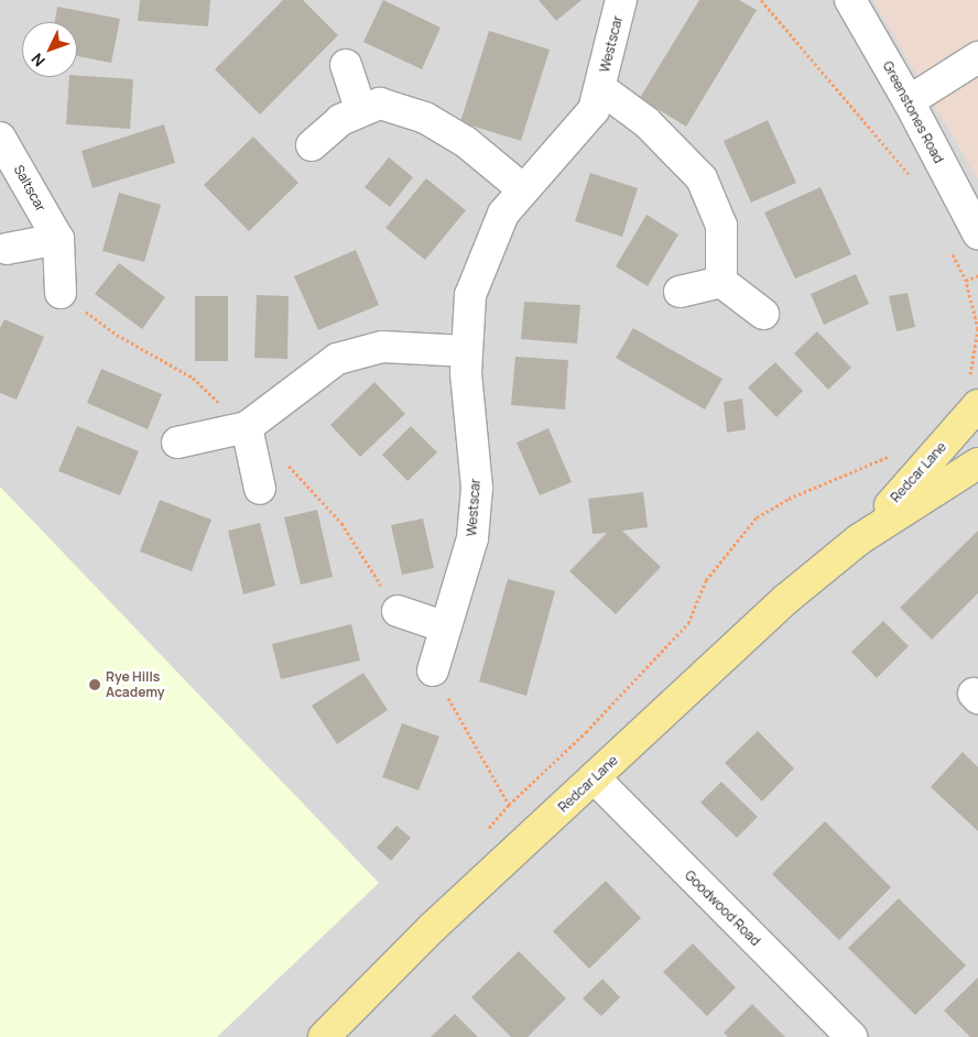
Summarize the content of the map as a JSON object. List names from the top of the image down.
{
  "streets": {
    "main road": ["Redcar Lane"],
    "street": [
      "Westscar",
      "Greenstones Road",
      "Saltscar",
      "Goodwood Road"
    ]
  },
  "crossings": [
    ["Redcar Lane", "Goodwood Road"]
  ],
  "places": ["Rye Hills Academy"],
  "north": "bottom left"
}
